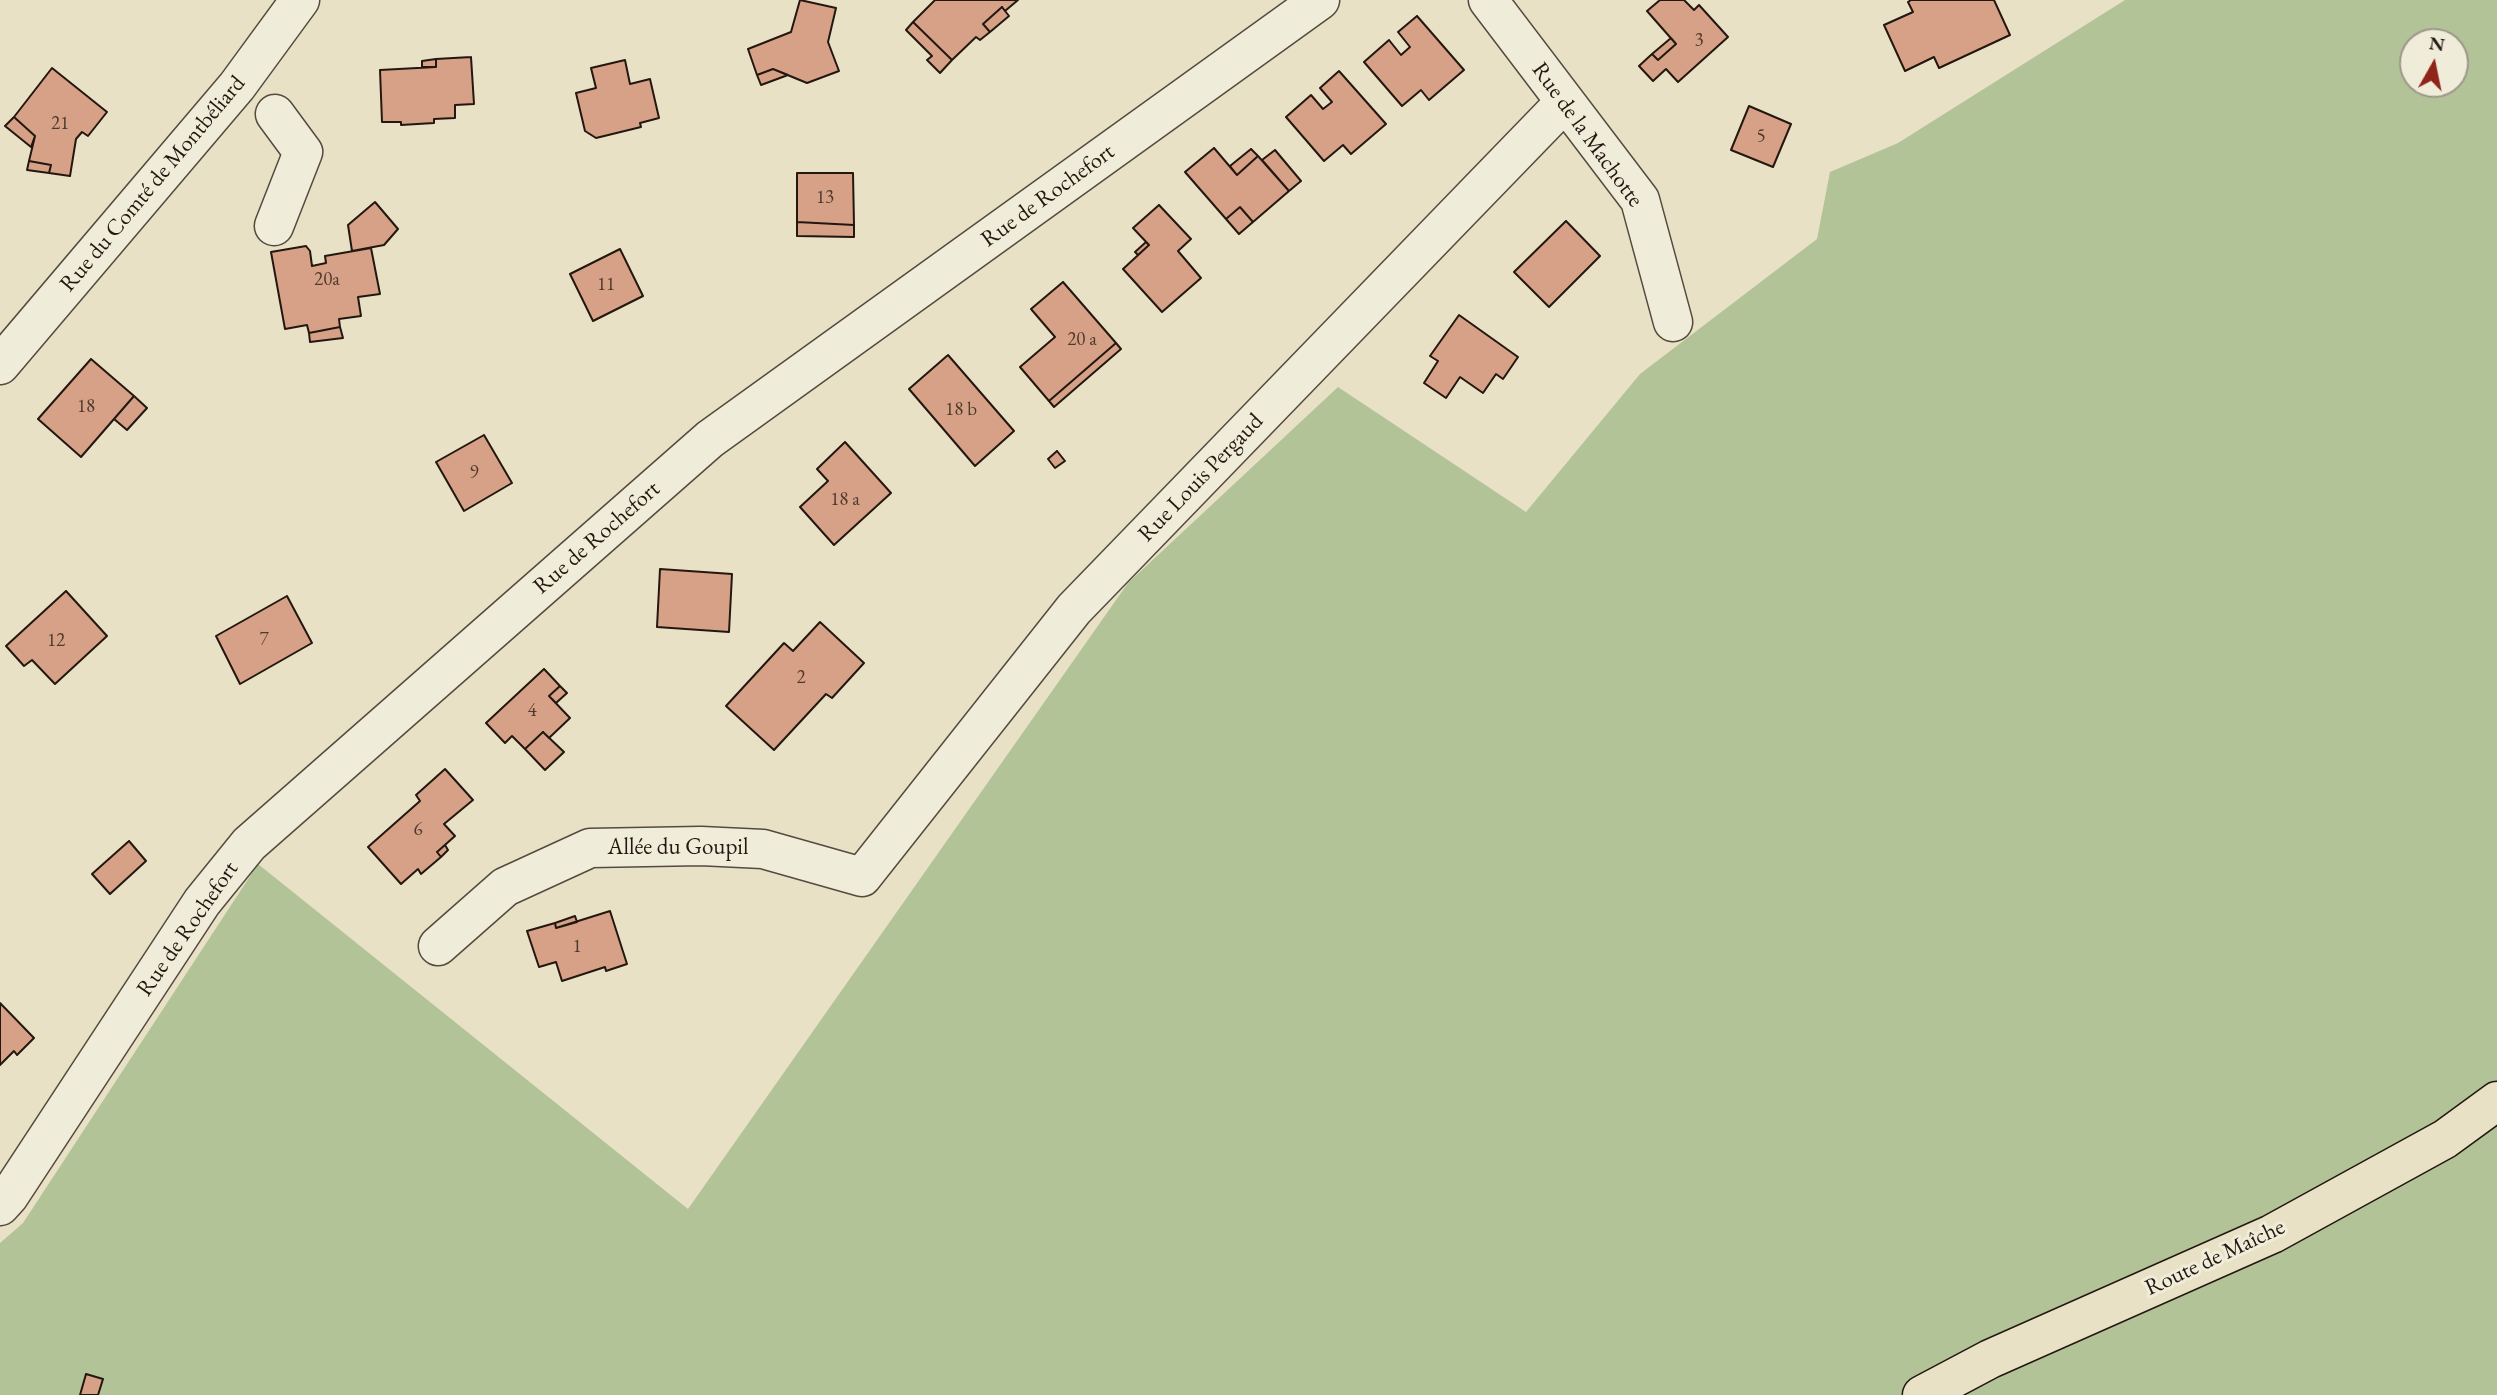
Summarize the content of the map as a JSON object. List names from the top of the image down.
{
  "streets": {
    "main road": ["Route de Maîche"],
    "street": [
      "Rue de la Machotte",
      "Rue du Comté de Montbéliard",
      "Rue de Rochefort",
      "Rue Louis Pergaud",
      "Allée du Goupil"
    ]
  },
  "crossings": [
    ["Rue de la Machotte", "Rue Louis Pergaud"],
    ["Rue Louis Pergaud", "Allée du Goupil"]
  ],
  "house_numbers": [
    "3",
    "21",
    "5",
    "13",
    "20a",
    "11",
    "20 a",
    "18",
    "18 b",
    "9",
    "18 a",
    "7",
    "12",
    "2",
    "4",
    "6",
    "1"
  ],
  "north": "top"
}
